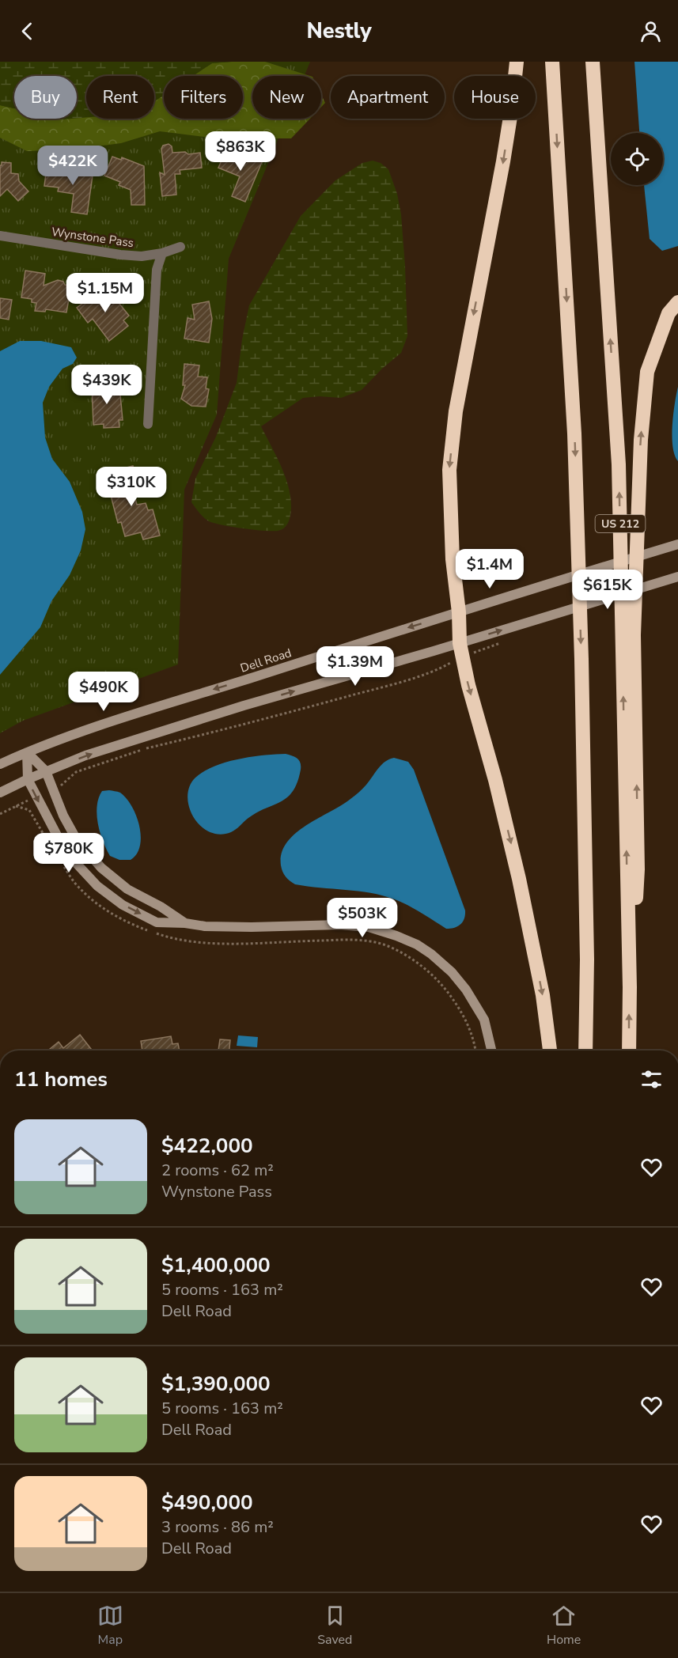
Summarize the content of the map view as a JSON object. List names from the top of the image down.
{
  "streets": {
    "highway": ["US 212"],
    "main road": ["Dell Road"],
    "street": ["Wynstone Pass"]
  },
  "page": {
    "header": "Nestly",
    "chip": [
      "Buy",
      "Rent",
      "Filters",
      "New",
      "Apartment",
      "House"
    ],
    "price": [
      "$863K",
      "$422K",
      "$1.15M",
      "$439K",
      "$310K",
      "$1.4M",
      "$615K",
      "$1.39M",
      "$490K",
      "$780K",
      "$503K"
    ],
    "heading": "11 homes",
    "list": [
      {
        "name": "$422,000",
        "note": "2 rooms · 62 m² · Wynstone Pass"
      },
      {
        "name": "$1,400,000",
        "note": "5 rooms · 163 m² · Dell Road"
      },
      {
        "name": "$1,390,000",
        "note": "5 rooms · 163 m² · Dell Road"
      },
      {
        "name": "$490,000",
        "note": "3 rooms · 86 m² · Dell Road"
      }
    ],
    "tabs": ["Map", "Saved", "Home"]
  }
}
